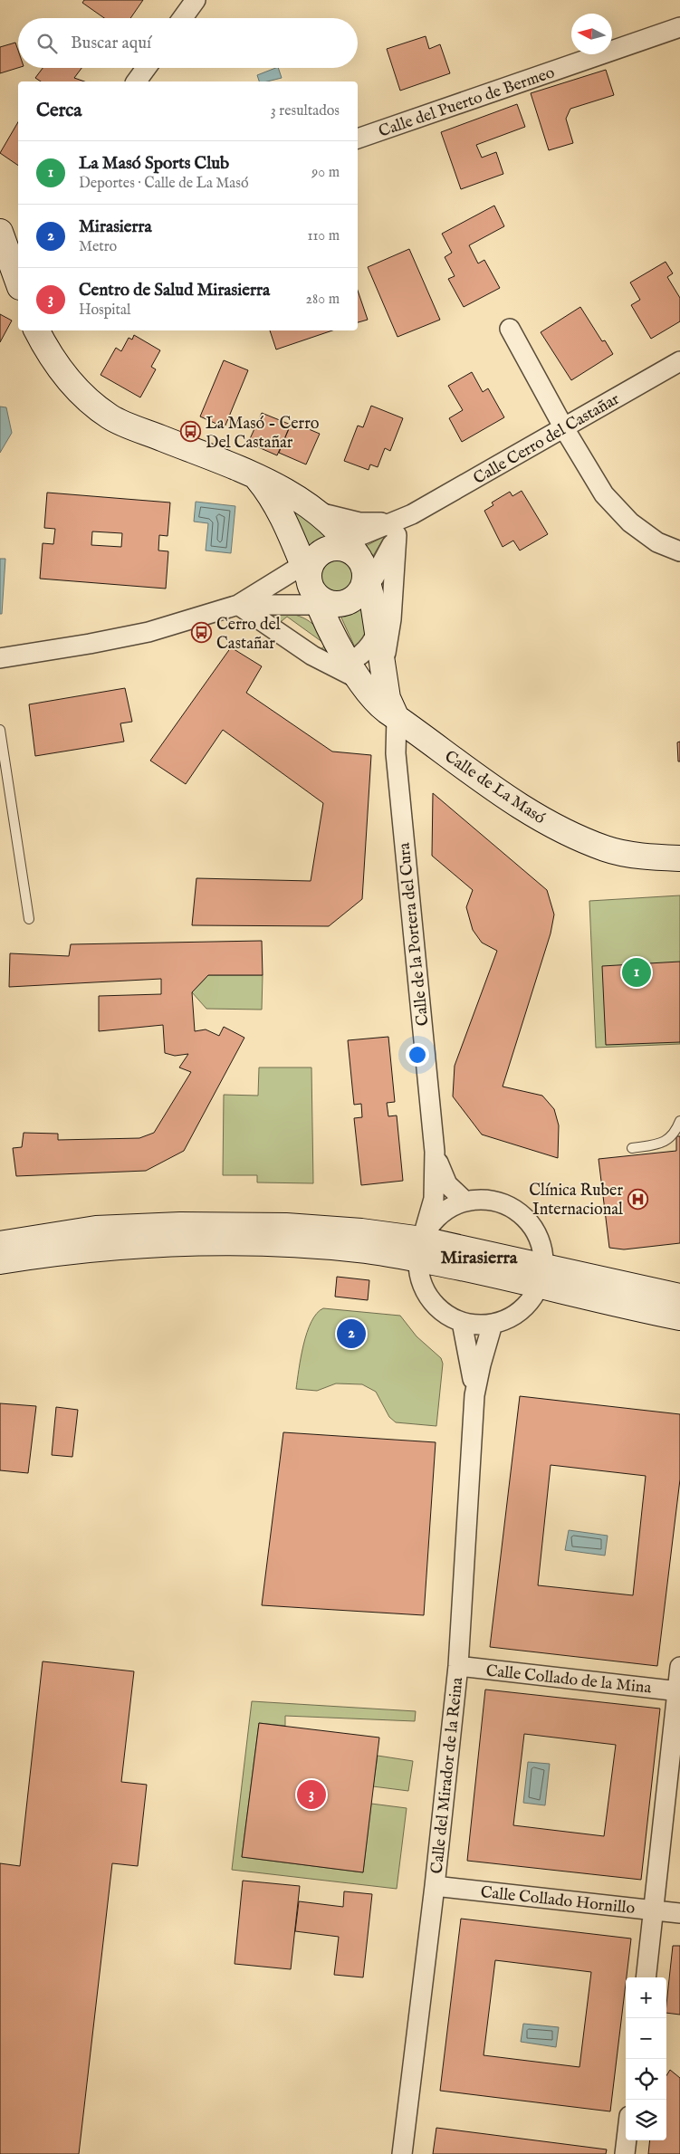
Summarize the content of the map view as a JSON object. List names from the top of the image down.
{
  "streets": {
    "main road": ["Calle de La Masó"],
    "street": [
      "Calle del Puerto de Bermeo",
      "Calle Cerro del Castañar",
      "Calle de la Portera del Cura",
      "Calle Collado de la Mina",
      "Calle del Mirador de la Reina",
      "Calle Collado Hornillo"
    ]
  },
  "crossings": [
    ["Calle Cerro del Castañar", "Calle de La Masó"],
    ["Calle de La Masó", "Calle de la Portera del Cura"],
    ["Calle Collado de la Mina", "Calle del Mirador de la Reina"],
    ["Calle del Mirador de la Reina", "Calle Collado Hornillo"]
  ],
  "districts": ["Mirasierra"],
  "places": {
    "bus stop": ["La Masó - Cerro Del Castañar", "Cerro del Castañar"],
    "hospital": ["Clínica Ruber Internacional"]
  },
  "north": "left",
  "page": {
    "search": "Buscar aquí",
    "heading": ["Cerca", "3 resultados"],
    "list": [
      {
        "mark": "1",
        "name": "La Masó Sports Club",
        "note": "Deportes · Calle de La Masó",
        "value": "90 m"
      },
      {
        "mark": "2",
        "name": "Mirasierra",
        "note": "Metro",
        "value": "110 m"
      },
      {
        "mark": "3",
        "name": "Centro de Salud Mirasierra",
        "note": "Hospital",
        "value": "280 m"
      }
    ],
    "pins": ["1", "2", "3"],
    "map_buttons": ["+", "−"]
  }
}
